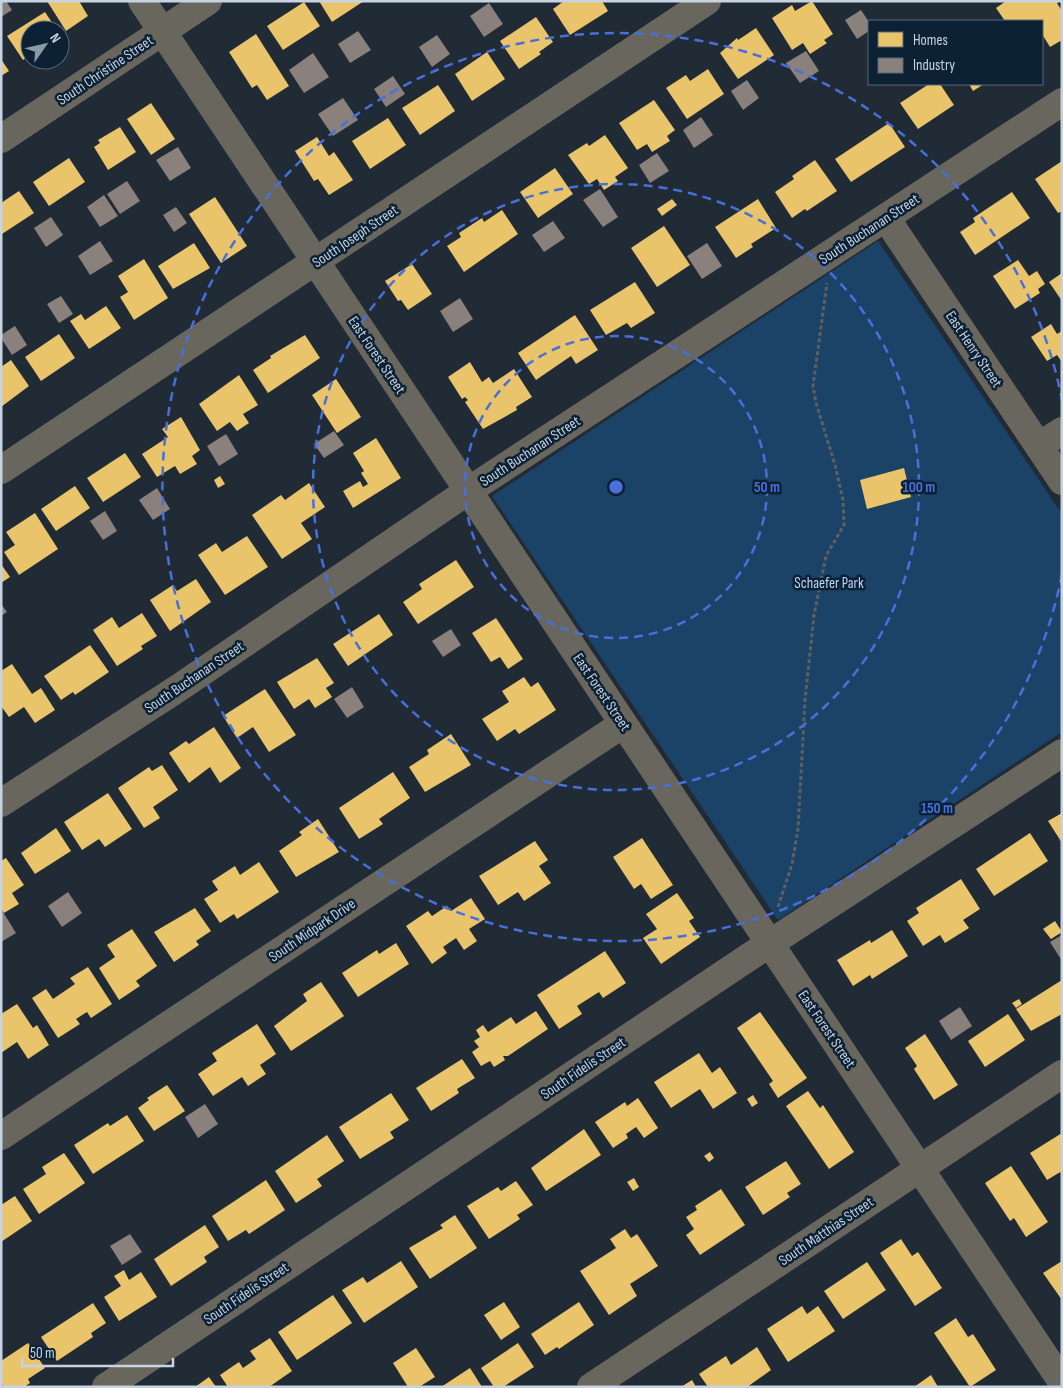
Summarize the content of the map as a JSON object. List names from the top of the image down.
{
  "streets": {
    "street": [
      "South Christine Street",
      "South Buchanan Street",
      "South Joseph Street",
      "East Henry Street",
      "East Forest Street",
      "South Midpark Drive",
      "South Fidelis Street",
      "South Matthias Street"
    ]
  },
  "crossings": [
    ["South Christine Street", "East Forest Street"],
    ["South Buchanan Street", "East Henry Street"],
    ["South Buchanan Street", "East Forest Street"],
    ["South Joseph Street", "East Forest Street"],
    ["East Forest Street", "South Midpark Drive"],
    ["East Forest Street", "South Fidelis Street"],
    ["East Forest Street", "South Matthias Street"]
  ],
  "parks": ["Schaefer Park"],
  "legend": ["Homes", "Industry"],
  "scale_bar": "50 m",
  "north": "top right",
  "rings": ["50 m", "100 m", "150 m"]
}
